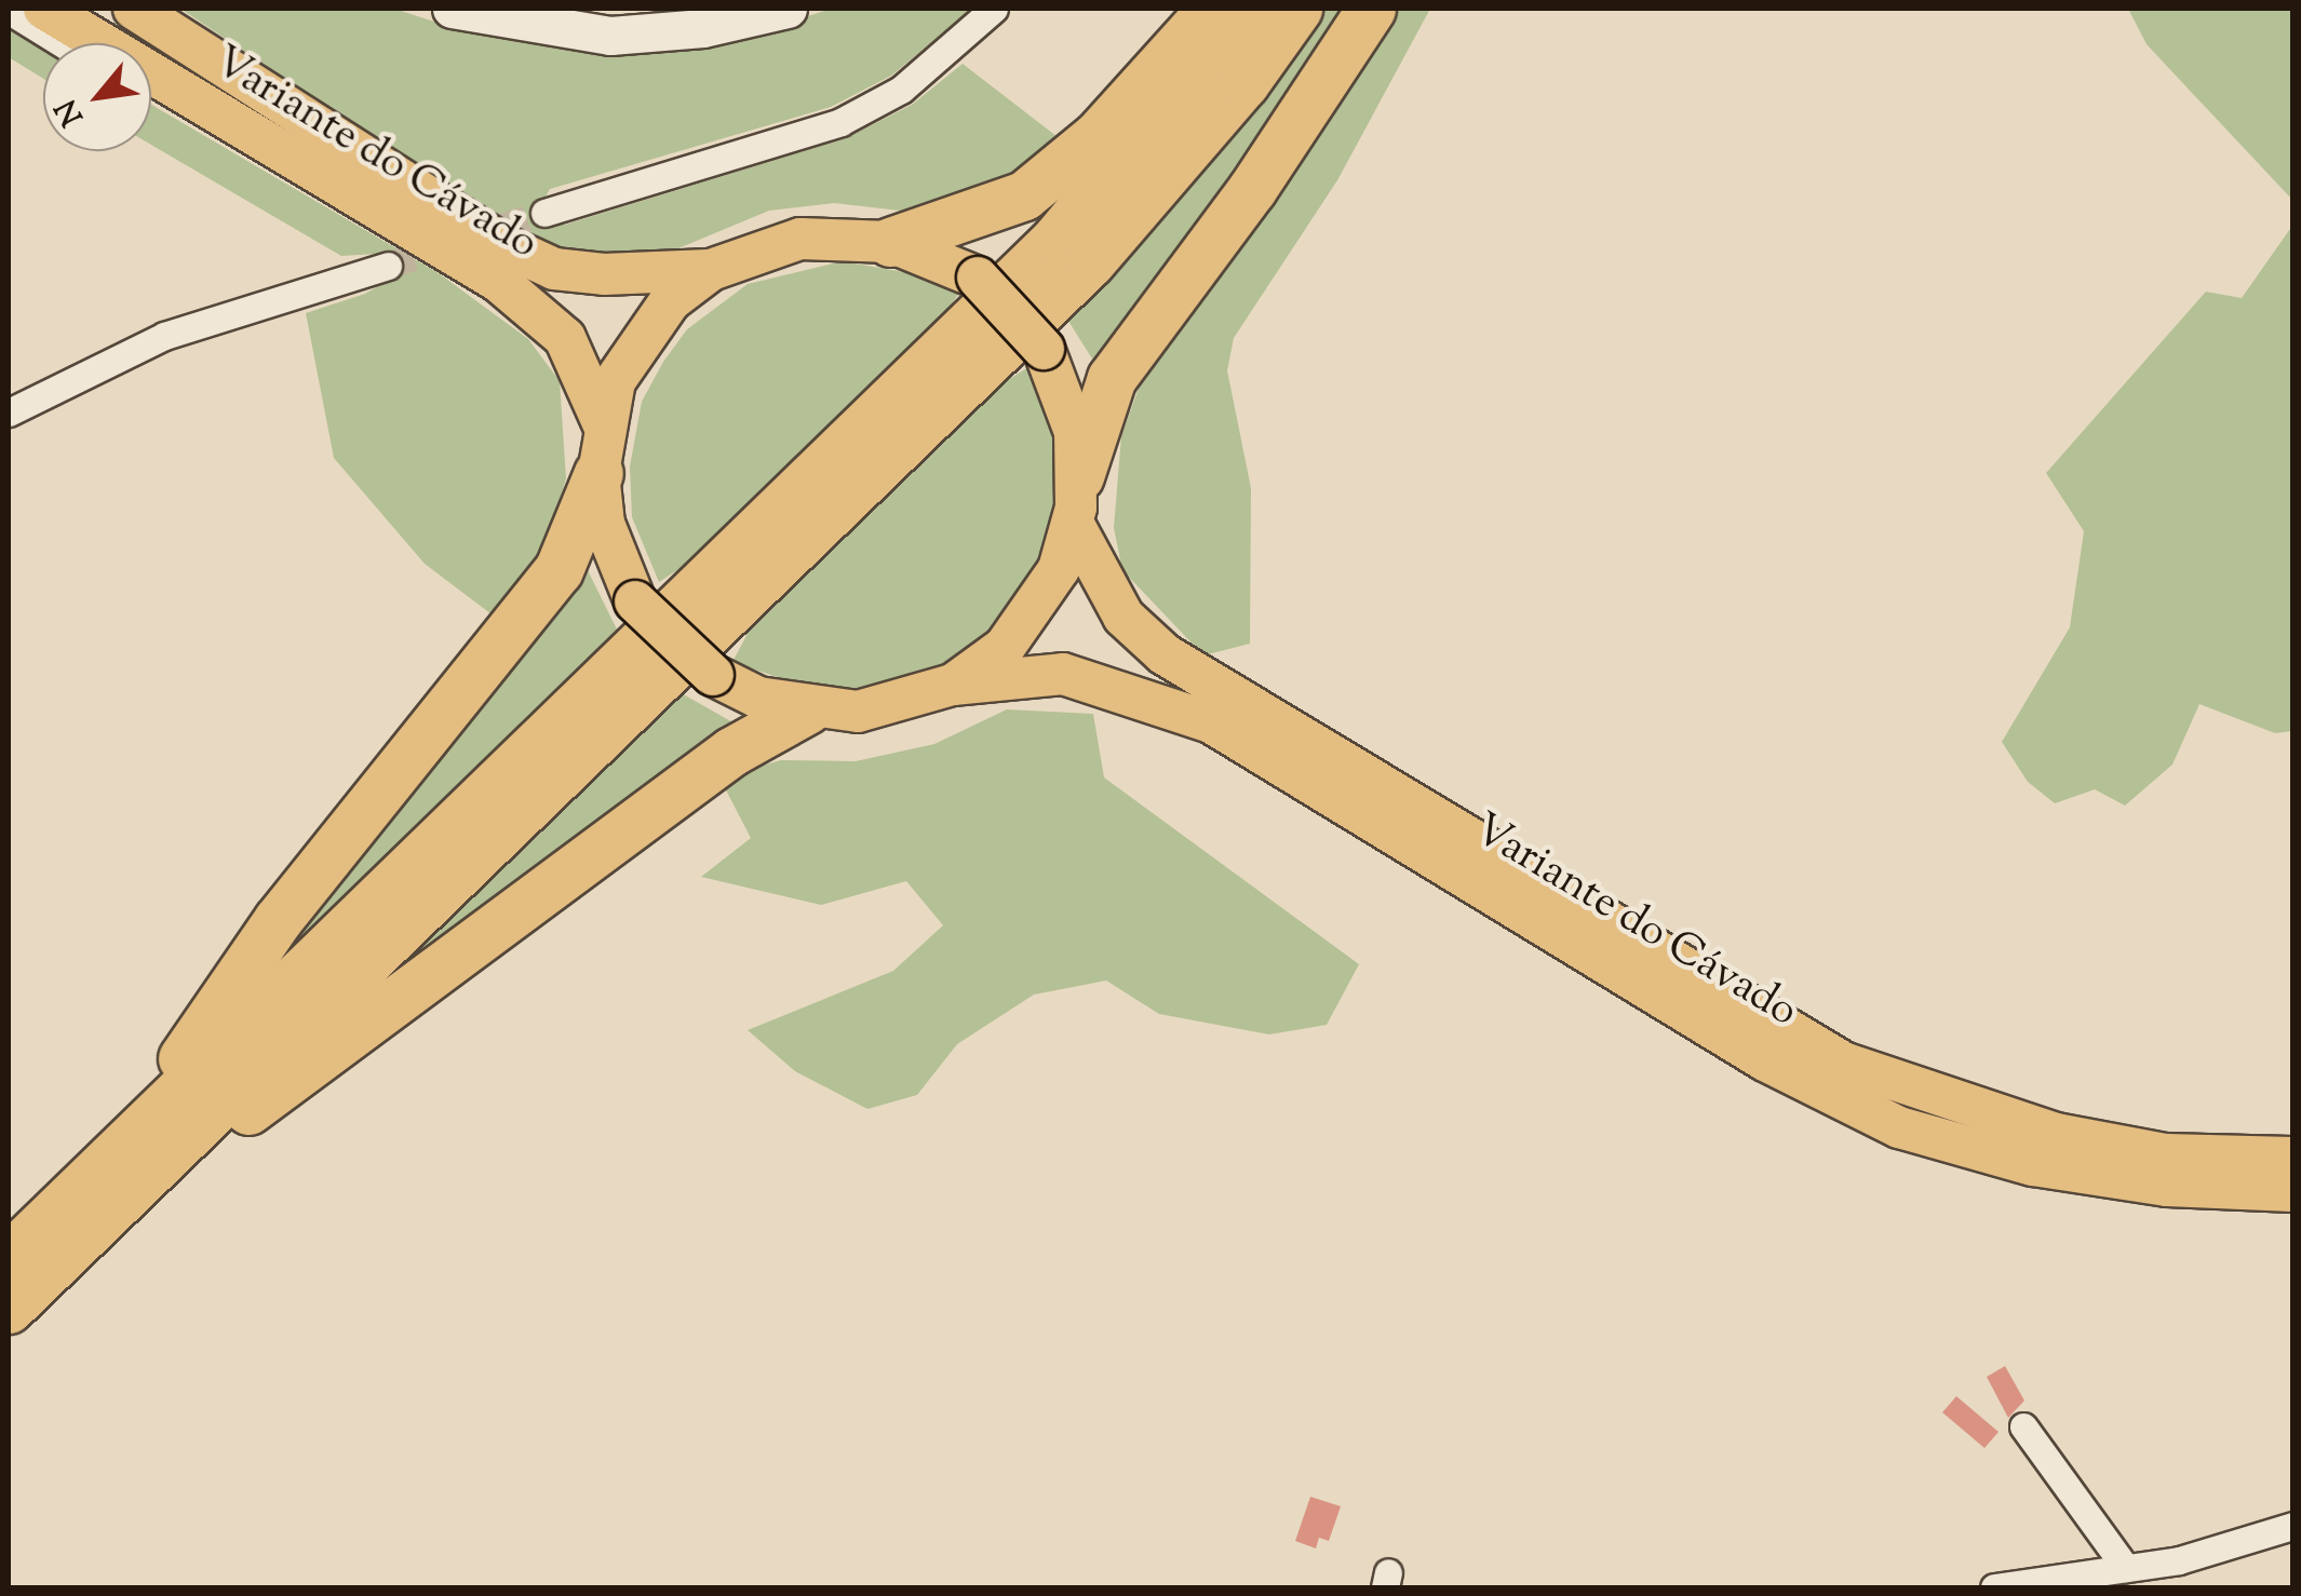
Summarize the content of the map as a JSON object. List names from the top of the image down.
{
  "streets": {
    "main road": ["Variante do Cávado"]
  },
  "north": "bottom left"
}
